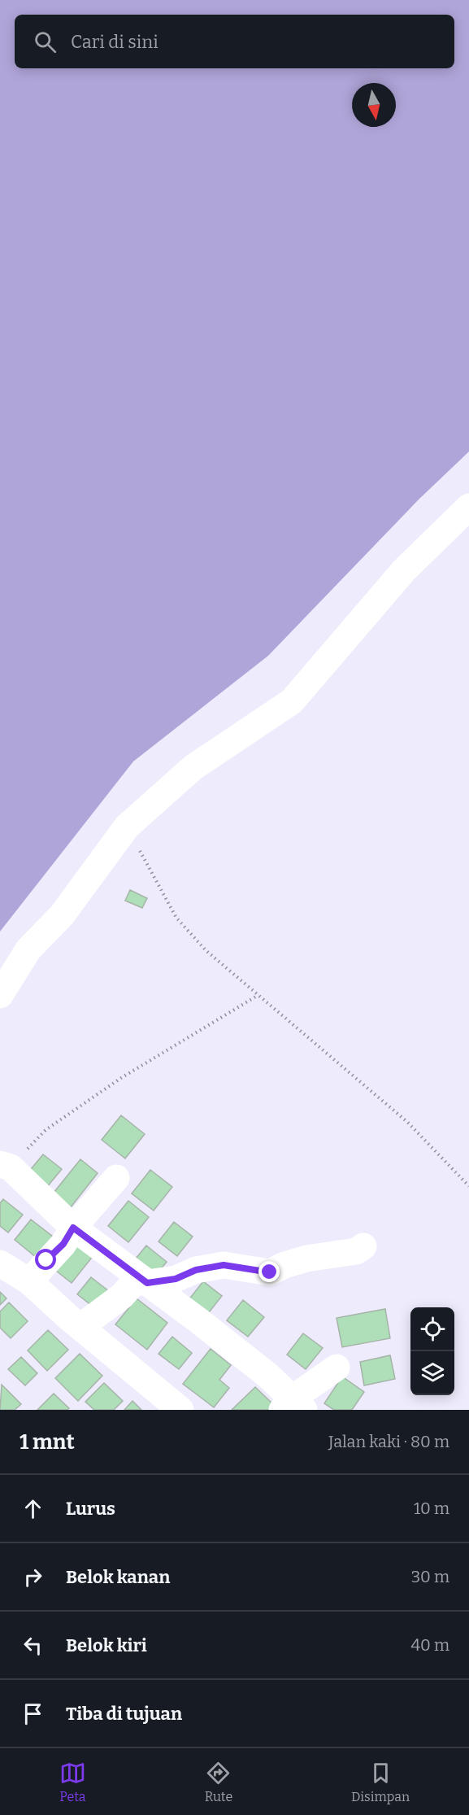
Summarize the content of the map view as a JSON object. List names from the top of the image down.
{
  "north": "bottom",
  "page": {
    "search": "Cari di sini",
    "heading": ["1 mnt", "Jalan kaki · 80 m"],
    "list": [
      ["Lurus", "10 m"],
      ["Belok kanan", "30 m"],
      ["Belok kiri", "40 m"],
      "Tiba di tujuan"
    ],
    "nav": ["Peta", "Rute", "Disimpan"]
  }
}
